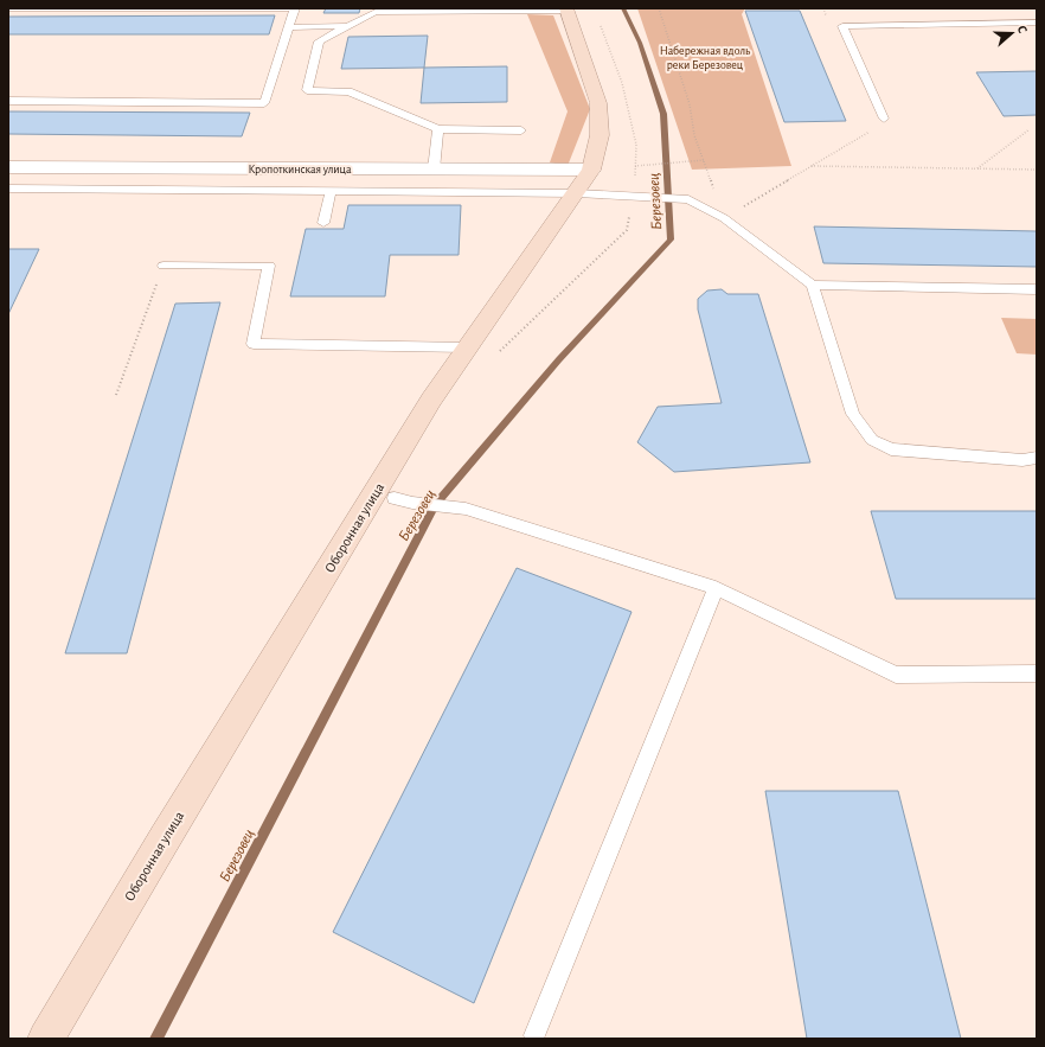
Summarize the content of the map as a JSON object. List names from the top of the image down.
{
  "streets": {
    "street": ["Кропоткинская улица", "Оборонная улица"]
  },
  "crossings": [
    ["Кропоткинская улица", "Оборонная улица"]
  ],
  "water": ["Березовец"],
  "parks": ["Набережная вдоль реки Березовец"],
  "north": "right"
}
